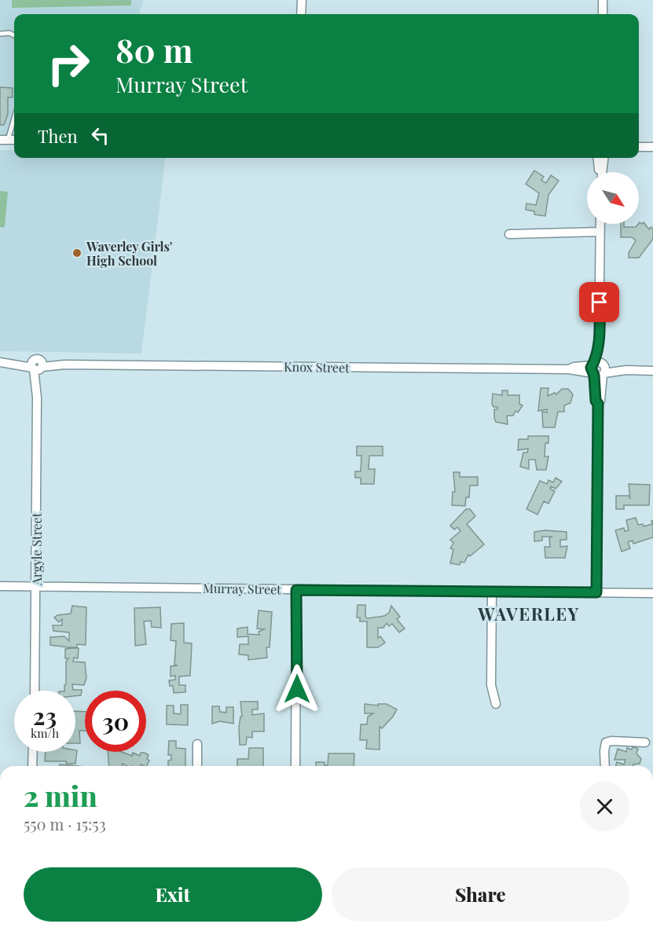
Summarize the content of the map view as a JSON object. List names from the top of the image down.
{
  "streets": {
    "street": ["Knox Street", "Argyle Street", "Murray Street"]
  },
  "crossings": [
    ["Knox Street", "Argyle Street"],
    ["Argyle Street", "Murray Street"]
  ],
  "districts": ["WAVERLEY"],
  "places": ["Waverley Girls' High School"],
  "north": "bottom right",
  "page": {
    "turn": ["80 m", "Murray Street"],
    "then": "Then",
    "speed": "23 km/h",
    "limit": "30",
    "heading": ["2 min", "550 m · 15:53"],
    "buttons": ["Exit", "Share"]
  }
}
